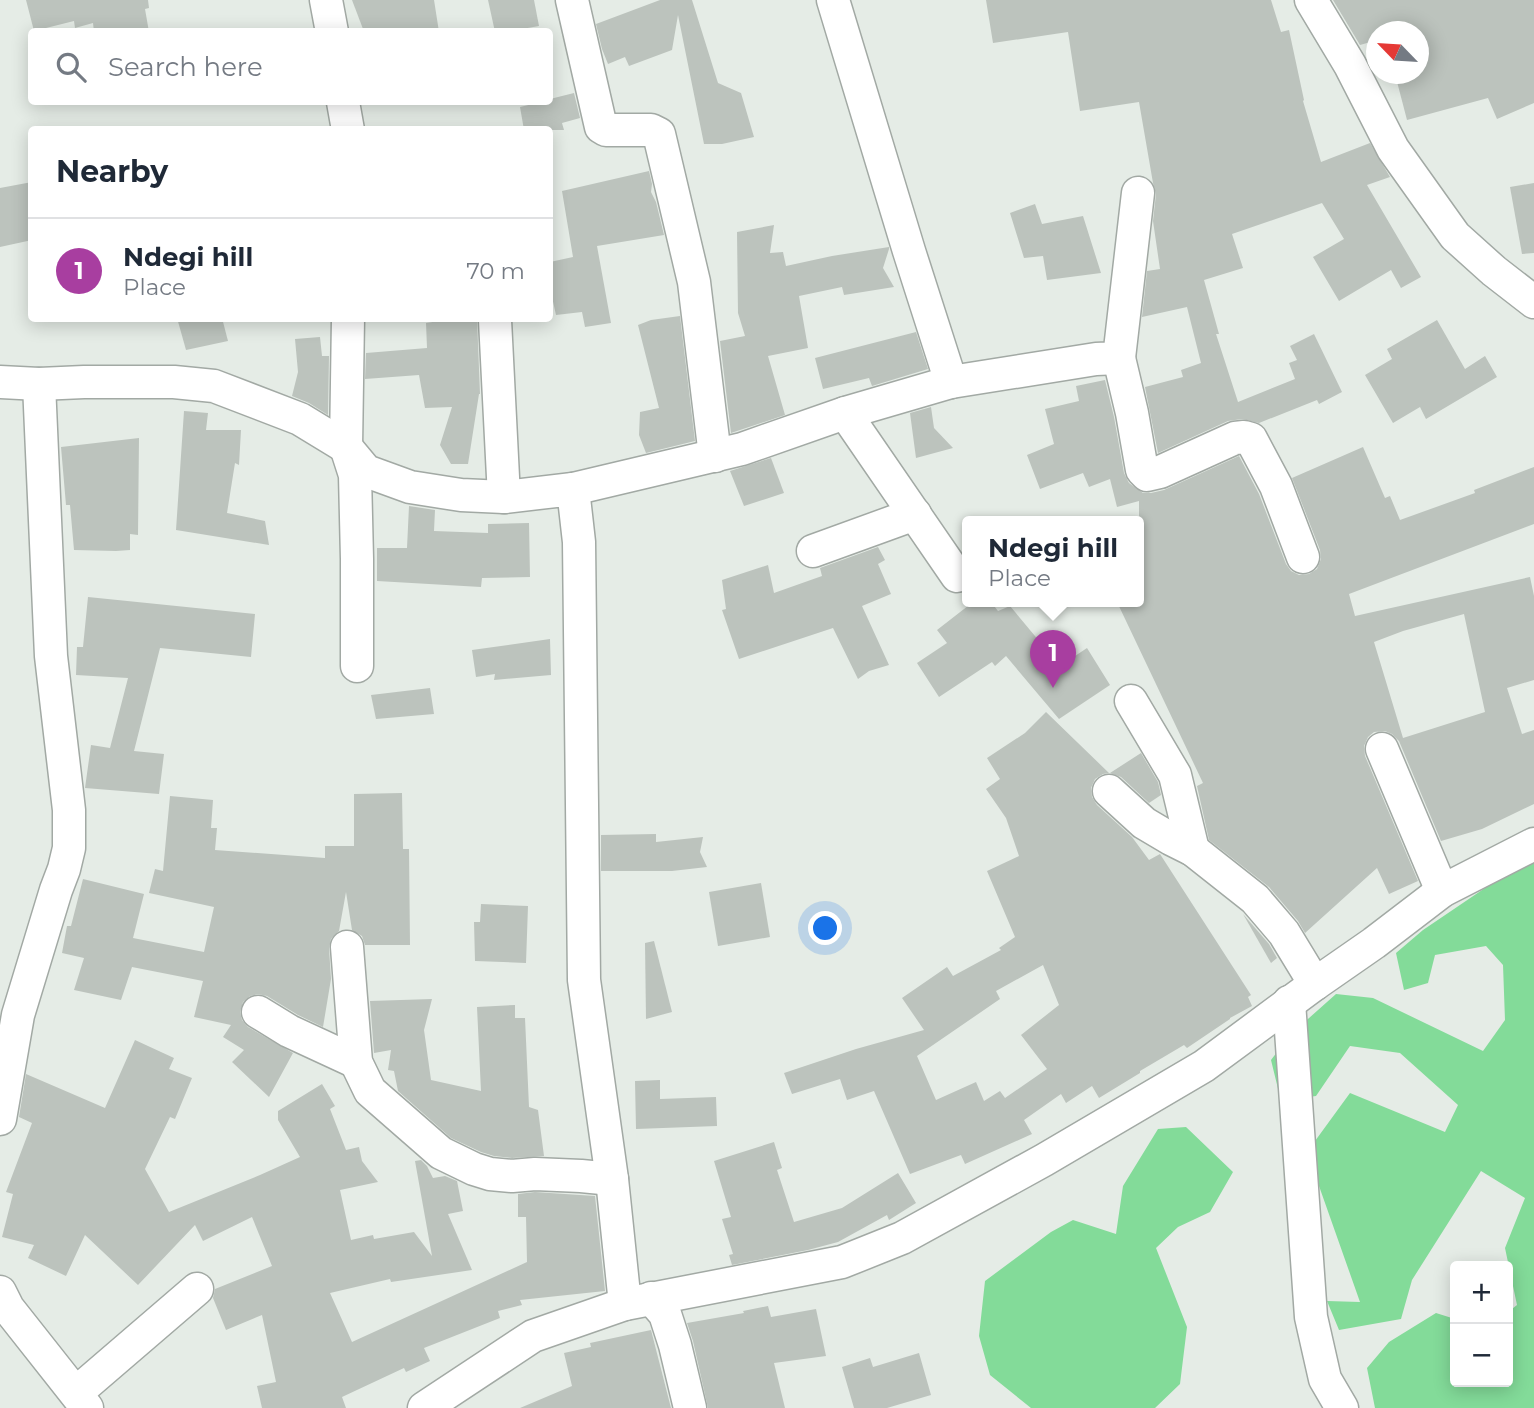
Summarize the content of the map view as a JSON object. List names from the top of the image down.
{
  "north": "top left",
  "page": {
    "search": "Search here",
    "heading": "Nearby",
    "list": [
      {
        "mark": "1",
        "name": "Ndegi hill",
        "note": "Place",
        "value": "70 m"
      }
    ],
    "popup": ["Ndegi hill", "Place"],
    "pins": "1",
    "map_buttons": ["+", "−"]
  }
}
